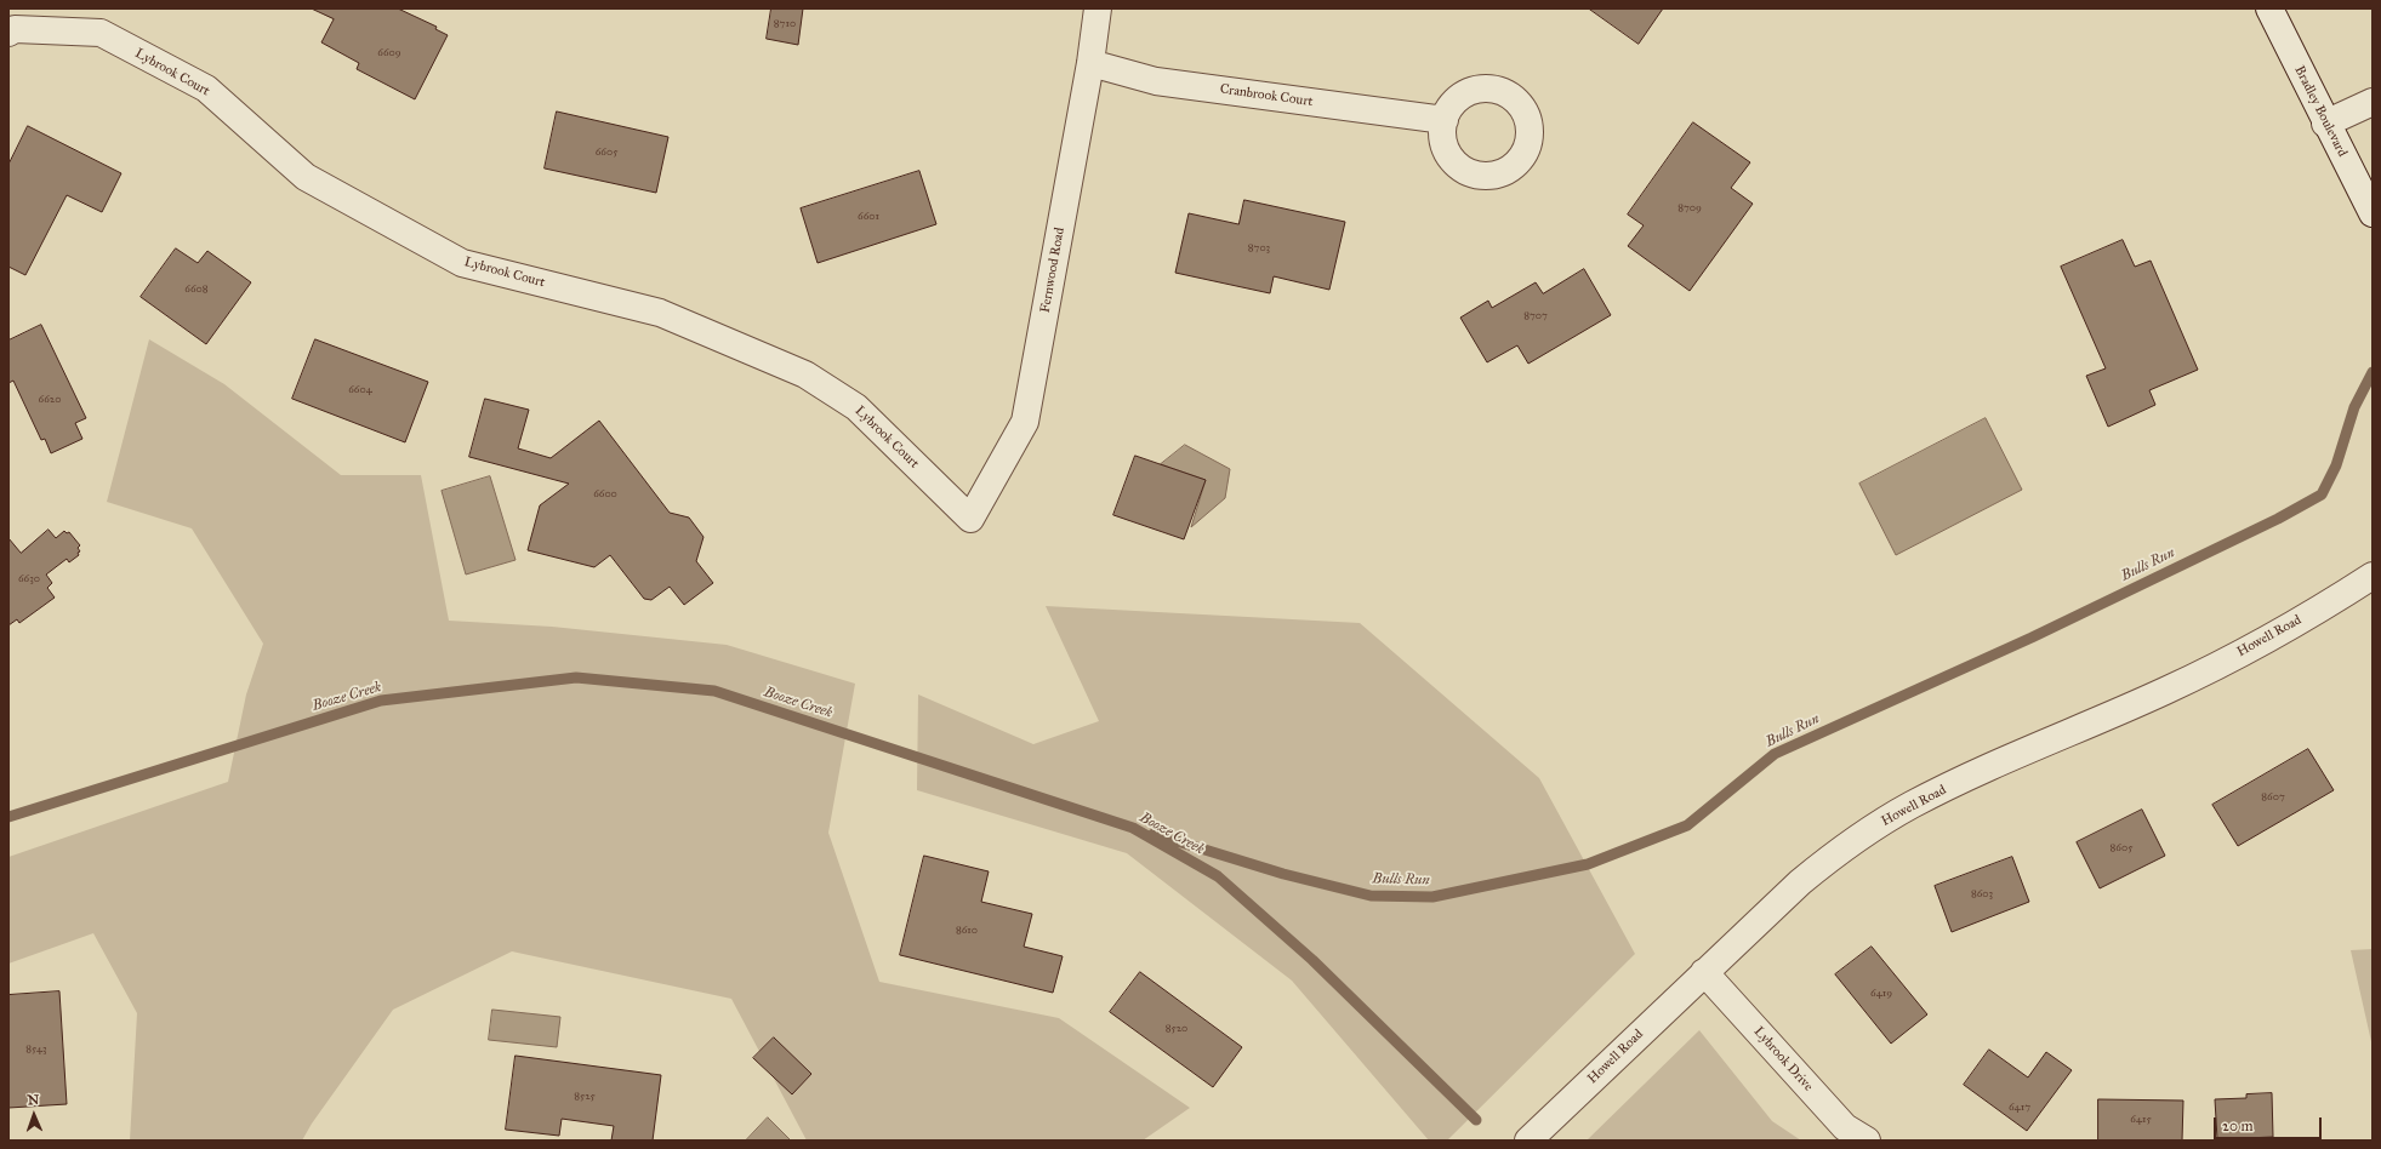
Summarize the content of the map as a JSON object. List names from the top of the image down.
{
  "streets": {
    "street": [
      "Lybrook Court",
      "Cranbrook Court",
      "Bradley Boulevard",
      "Fernwood Road",
      "Howell Road",
      "Lybrook Drive"
    ]
  },
  "crossings": [
    ["Lybrook Court", "Fernwood Road"],
    ["Cranbrook Court", "Fernwood Road"],
    ["Howell Road", "Lybrook Drive"]
  ],
  "water": ["Bulls Run", "Booze Creek"],
  "house_numbers": [
    "8710",
    "6609",
    "6605",
    "8709",
    "6601",
    "8703",
    "6608",
    "8707",
    "6604",
    "6620",
    "6600",
    "6630",
    "8607",
    "8605",
    "8603",
    "8610",
    "6419",
    "8520",
    "8543",
    "8525",
    "6417",
    "6415"
  ],
  "scale_bar": "20 m",
  "north": "top"
}
